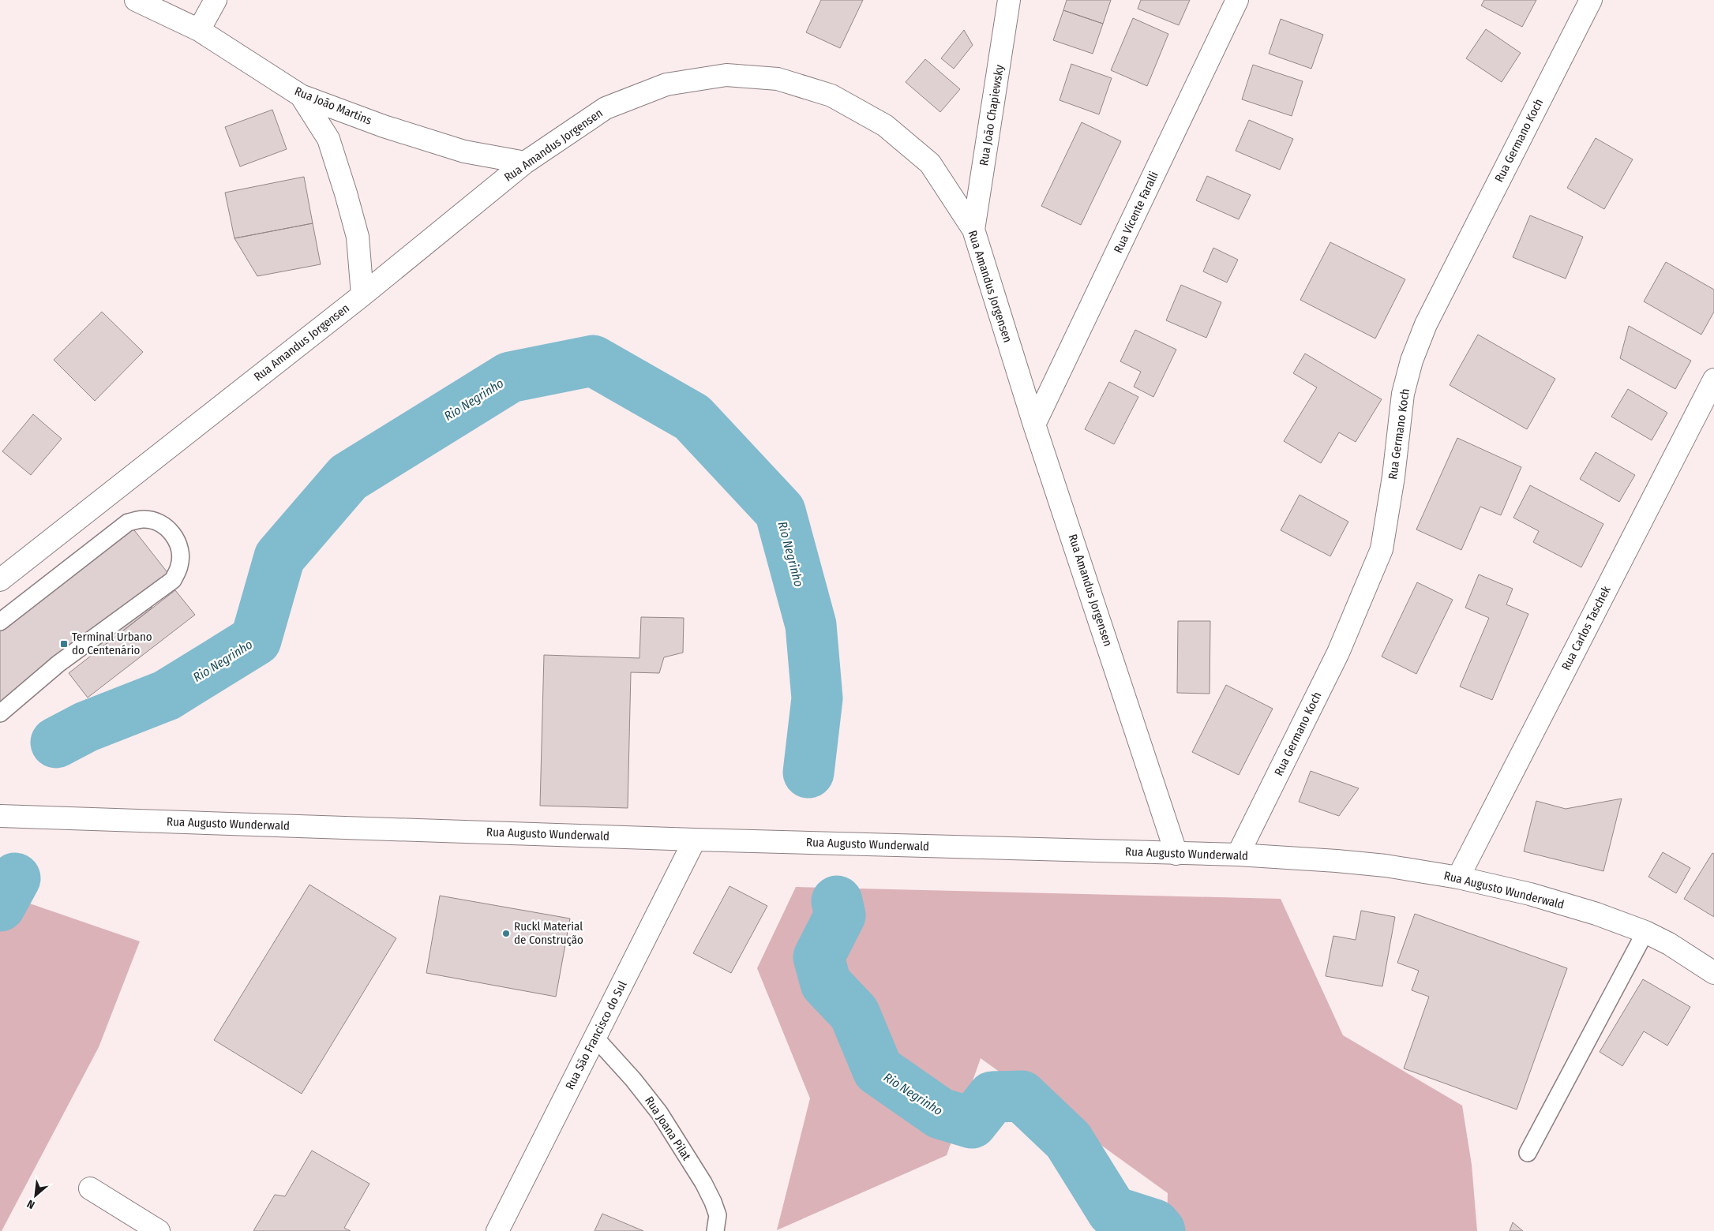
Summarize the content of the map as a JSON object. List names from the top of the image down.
{
  "streets": {
    "street": [
      "Rua João Martins",
      "Rua João Chapiewsky",
      "Rua Germano Koch",
      "Rua Amandus Jorgensen",
      "Rua Vicente Faralli",
      "Rua Carlos Taschek",
      "Rua Augusto Wunderwald",
      "Rua São Francisco do Sul"
    ],
    "lane": ["Rua Joana Pilat"]
  },
  "crossings": [
    ["Rua João Martins", "Rua Amandus Jorgensen"],
    ["Rua João Chapiewsky", "Rua Amandus Jorgensen"],
    ["Rua Germano Koch", "Rua Augusto Wunderwald"],
    ["Rua Amandus Jorgensen", "Rua Vicente Faralli"],
    ["Rua Amandus Jorgensen", "Rua Augusto Wunderwald"],
    ["Rua Carlos Taschek", "Rua Augusto Wunderwald"],
    ["Rua Augusto Wunderwald", "Rua São Francisco do Sul"],
    ["Rua São Francisco do Sul", "Rua Joana Pilat"]
  ],
  "water": ["Rio Negrinho"],
  "places": {
    "transit": ["Terminal Urbano do Centenário"],
    "other": ["Ruckl Material de Construção"]
  },
  "north": "bottom left"
}
